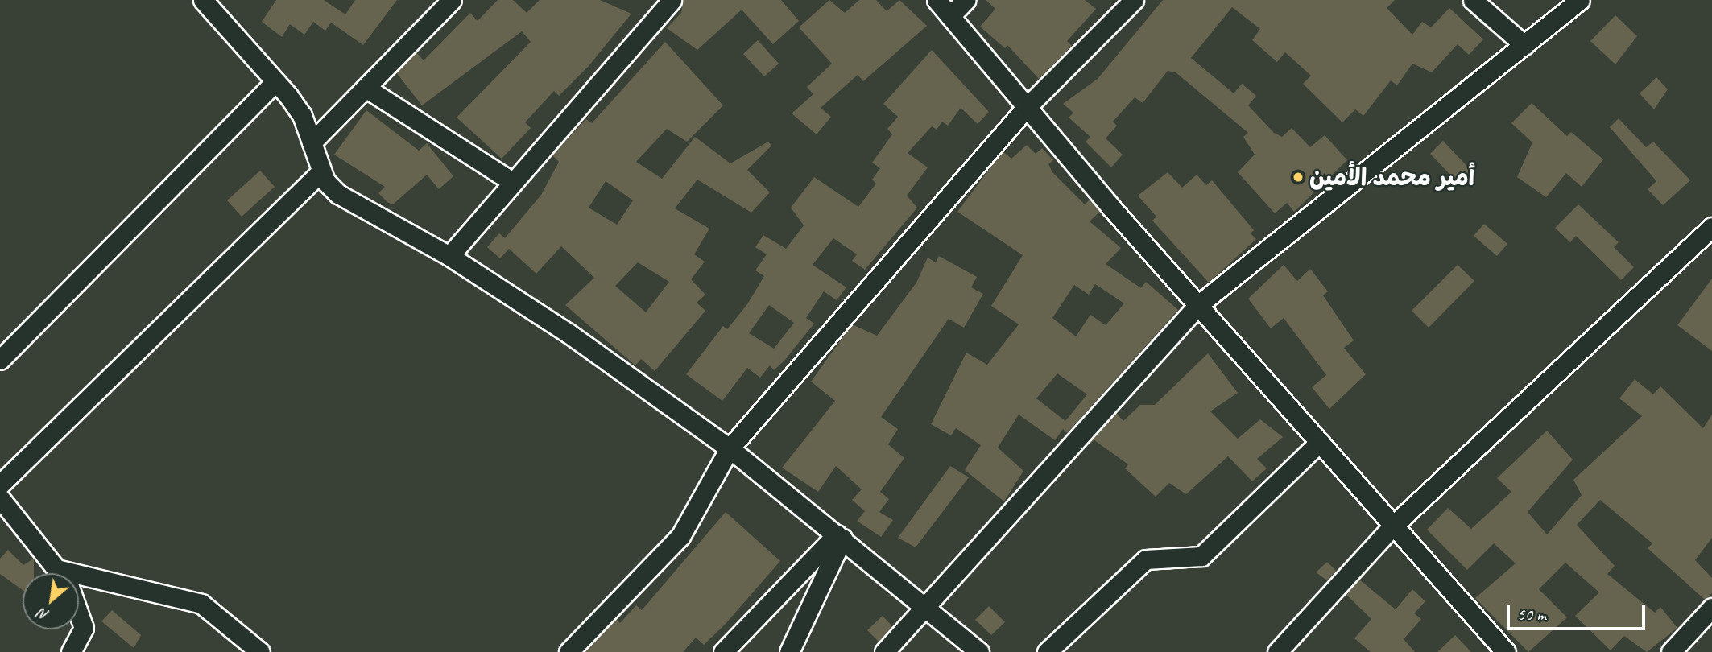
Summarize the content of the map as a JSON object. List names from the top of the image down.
{
  "places": ["أمير محمد الأمين"],
  "scale_bar": "50 m",
  "north": "bottom left"
}
